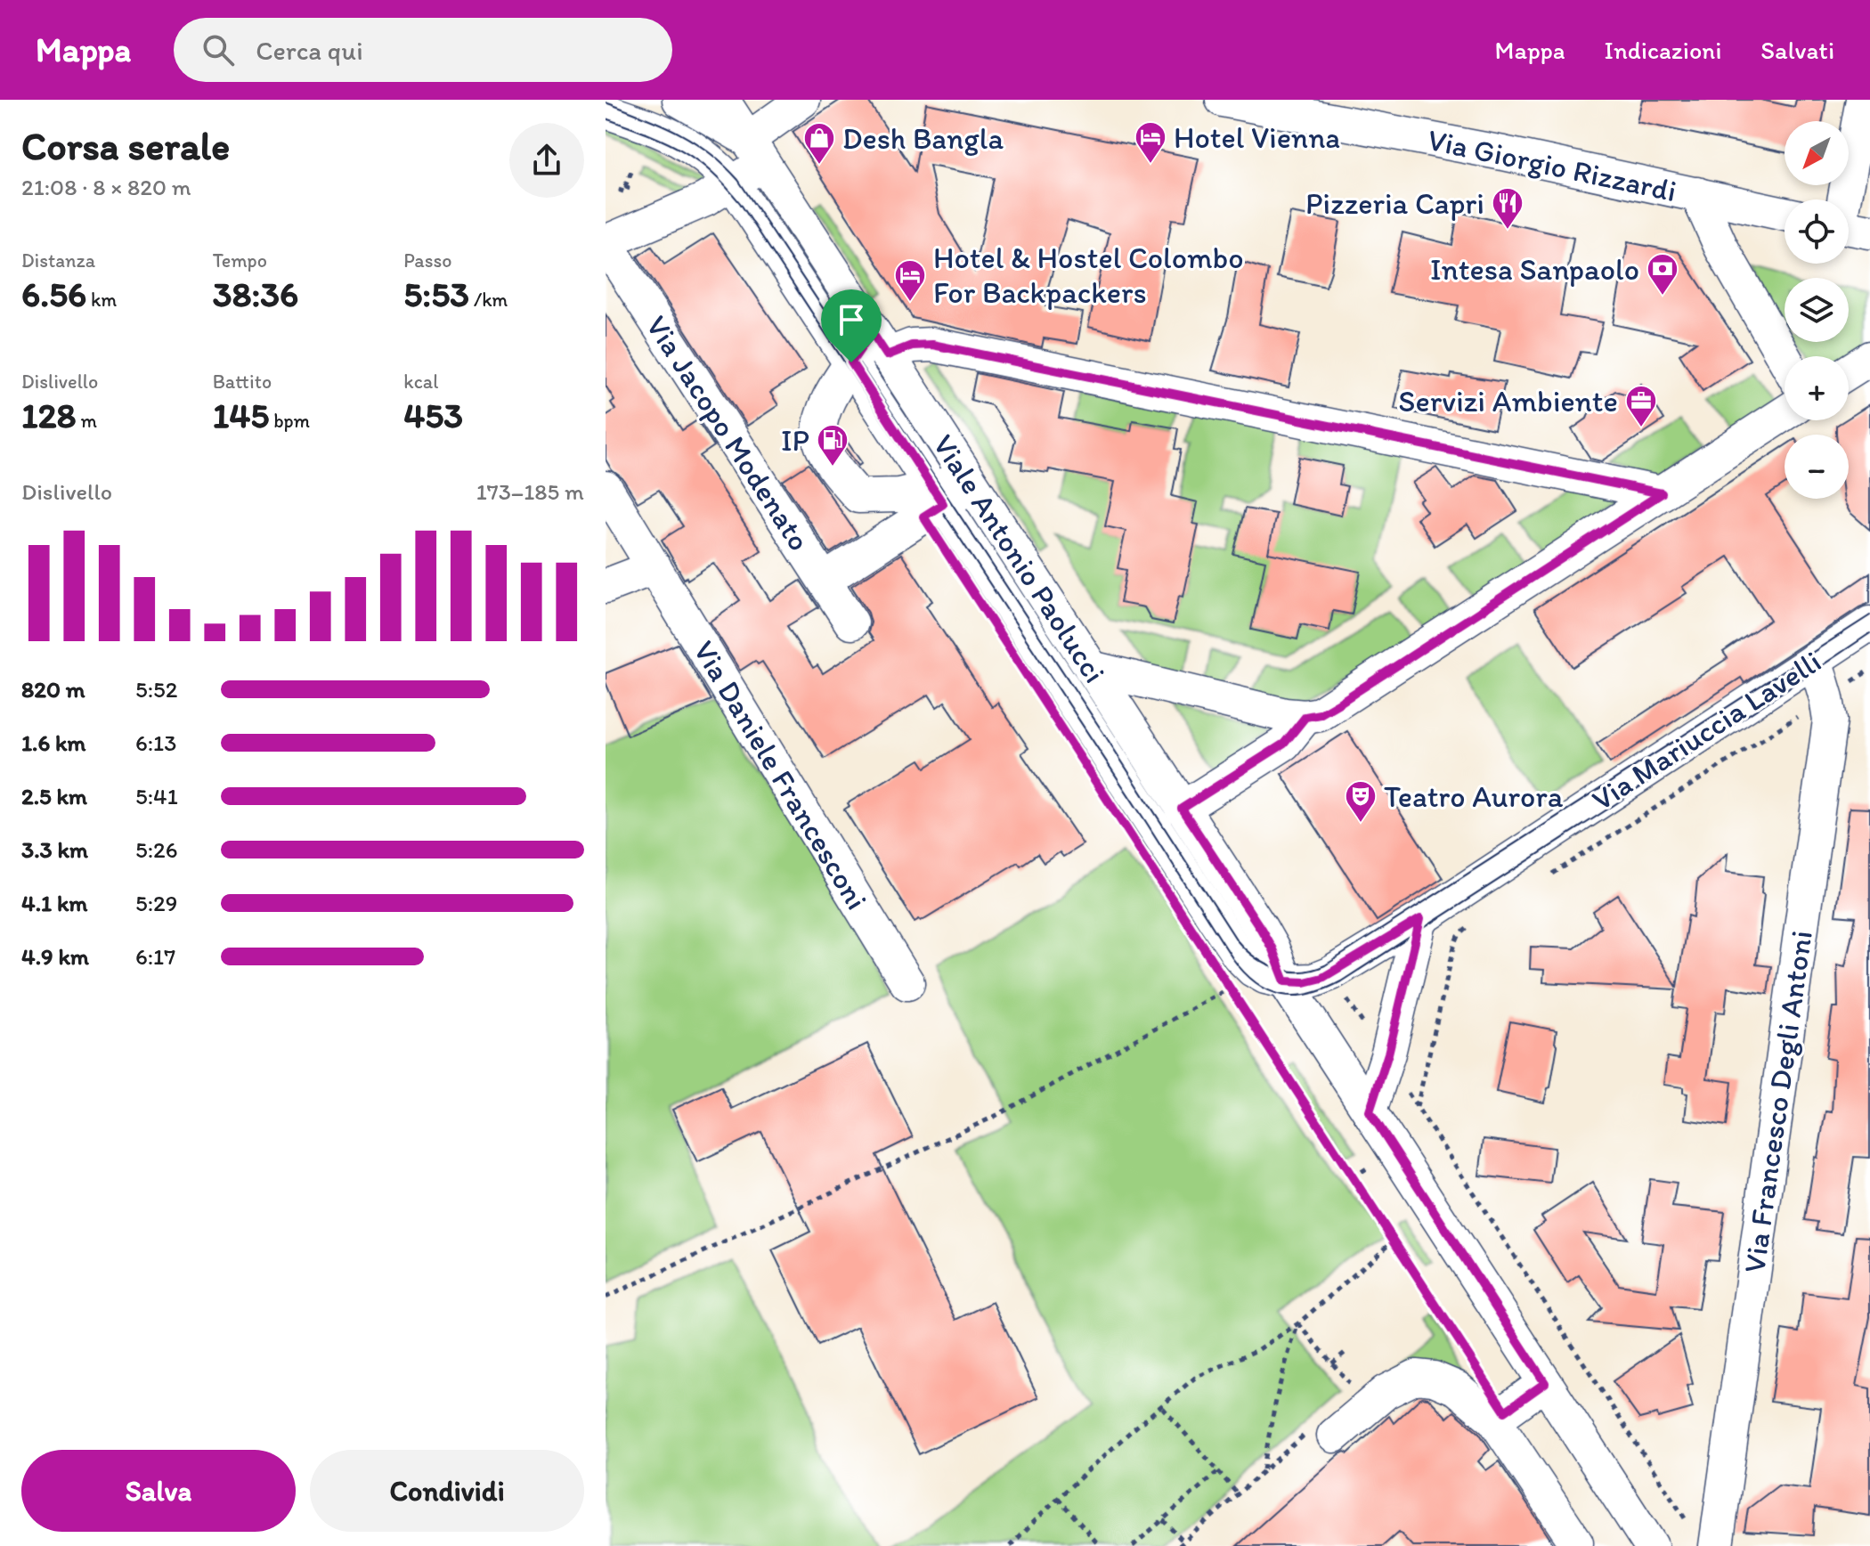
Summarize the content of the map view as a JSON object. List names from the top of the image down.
{
  "streets": {
    "street": [
      "Via Giorgio Rizzardi",
      "Via Jacopo Modenato",
      "Viale Antonio Paolucci",
      "Via Mariuccia Lavelli",
      "Via Daniele Francesconi",
      "Via Francesco Degli Antoni"
    ]
  },
  "crossings": [
    ["Viale Antonio Paolucci", "Via Mariuccia Lavelli"],
    ["Via Mariuccia Lavelli", "Via Francesco Degli Antoni"]
  ],
  "places": {
    "hotel": ["Hotel Vienna", "Hotel & Hostel Colombo For Backpackers"],
    "shop": ["Desh Bangla"],
    "restaurant": ["Pizzeria Capri"],
    "bank": ["Intesa Sanpaolo"],
    "office": ["Servizi Ambiente"],
    "fuel station": ["IP"],
    "theatre": ["Teatro Aurora"]
  },
  "north": "bottom left",
  "page": {
    "header": "Mappa",
    "search": "Cerca qui",
    "nav": ["Mappa", "Indicazioni", "Salvati"],
    "heading": ["Corsa serale", "21:08 · 8 × 820 m"],
    "map_buttons": ["+", "−"],
    "stats": [
      ["Distanza", "6.56 km"],
      ["Tempo", "38:36"],
      ["Passo", "5:53 /km"],
      ["Dislivello", "128 m"],
      ["Battito", "145 bpm"],
      ["kcal", "453"]
    ],
    "chart": ["Dislivello", "173–185 m"],
    "list": [
      {
        "name": "820 m",
        "note": "5:52"
      },
      {
        "name": "1.6 km",
        "note": "6:13"
      },
      {
        "name": "2.5 km",
        "note": "5:41"
      },
      {
        "name": "3.3 km",
        "note": "5:26"
      },
      {
        "name": "4.1 km",
        "note": "5:29"
      },
      {
        "name": "4.9 km",
        "note": "6:17"
      }
    ],
    "buttons": ["Salva", "Condividi"]
  }
}
